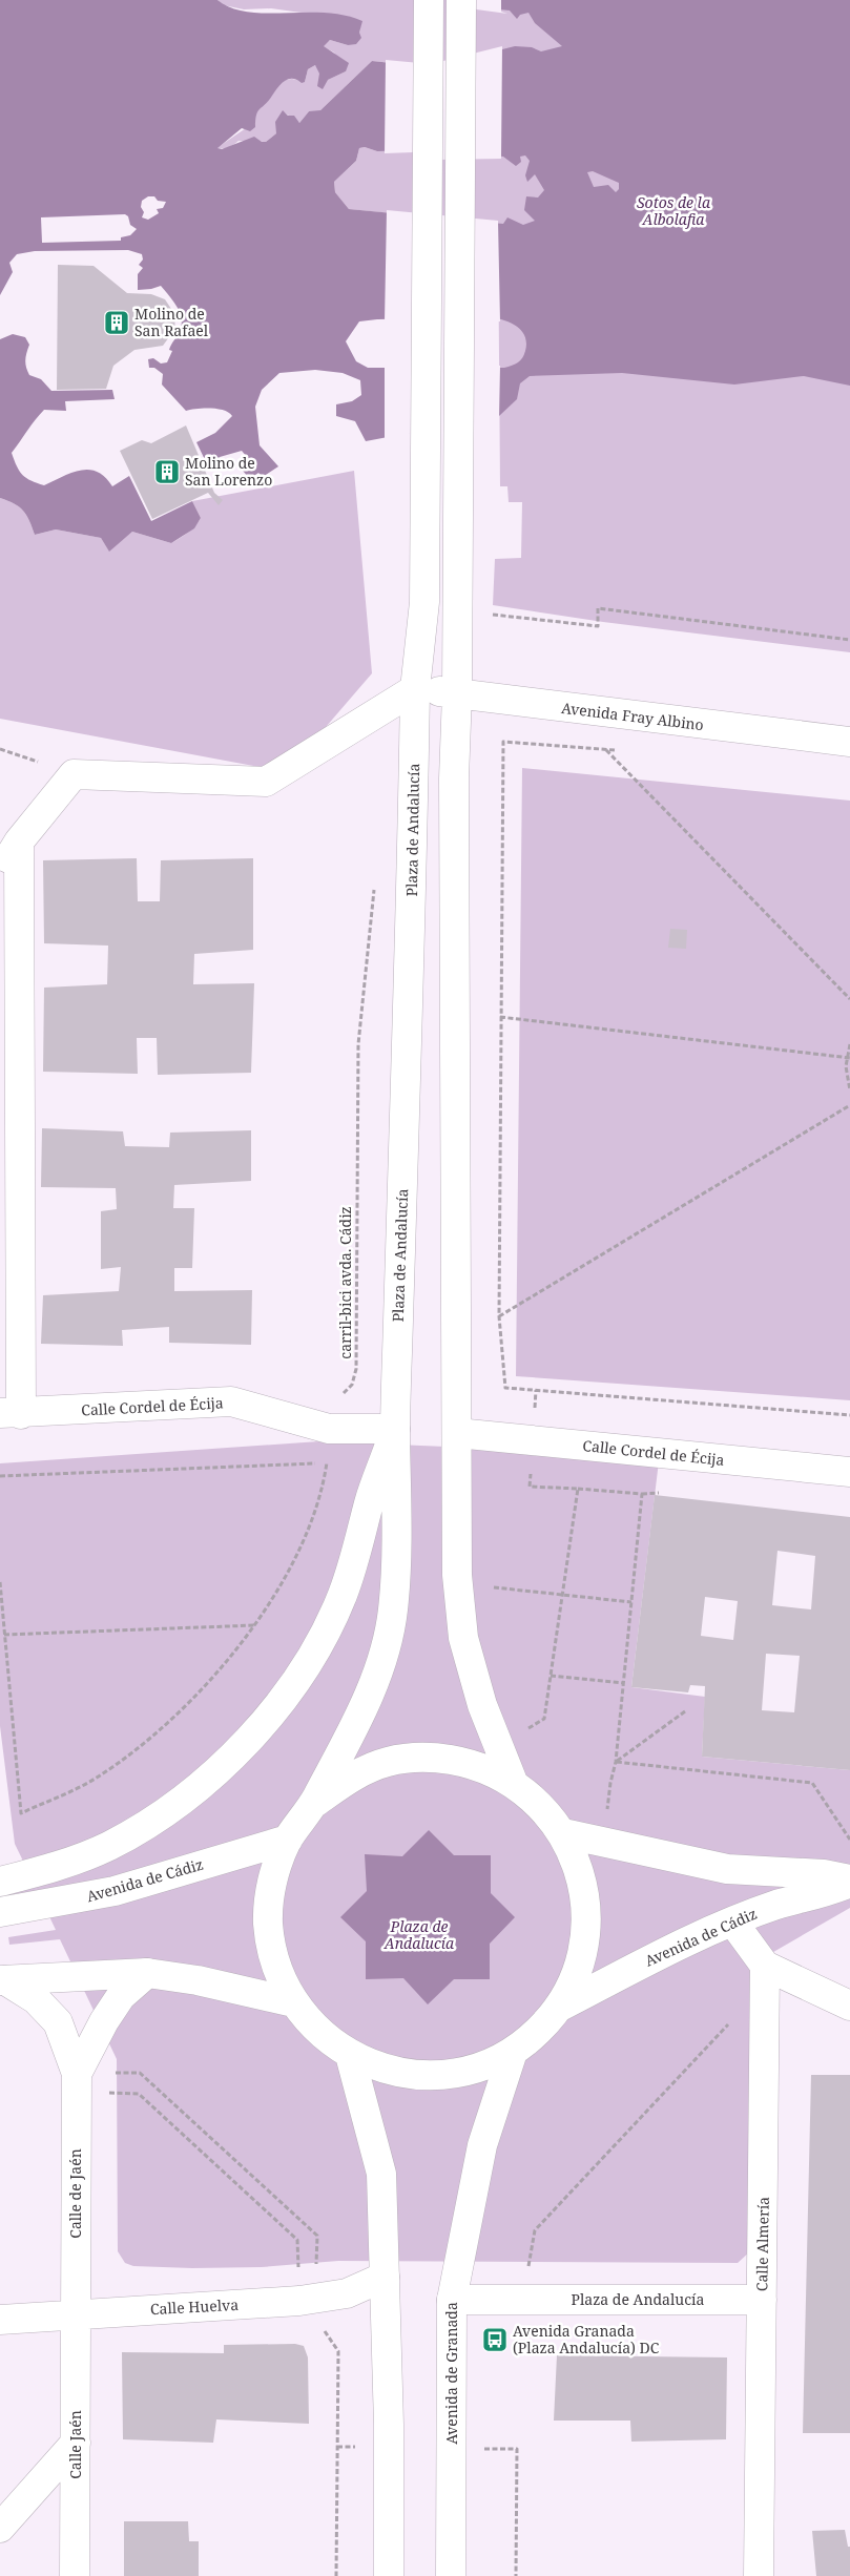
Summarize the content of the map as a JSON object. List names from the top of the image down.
{
  "streets": {
    "main road": [
      "Avenida Fray Albino",
      "Plaza de Andalucía",
      "Calle Cordel de Écija",
      "Avenida de Cádiz",
      "Calle de Jaén",
      "Calle Almería",
      "Calle Huelva",
      "Avenida de Granada",
      "Calle Jaén"
    ],
    "path": ["carril-bici avda. Cádiz"]
  },
  "crossings": [
    ["Avenida Fray Albino", "Plaza de Andalucía"],
    ["Plaza de Andalucía", "Calle Cordel de Écija"],
    ["Plaza de Andalucía", "Avenida de Cádiz"],
    ["Plaza de Andalucía", "Calle Almería"],
    ["Plaza de Andalucía", "Avenida de Granada"],
    ["carril-bici avda. Cádiz", "Calle Cordel de Écija"],
    ["Calle de Jaén", "Calle Huelva"],
    ["Calle de Jaén", "Calle Jaén"],
    ["Calle Huelva", "Calle Jaén"]
  ],
  "parks": ["Sotos de la Albolafia", "Plaza de Andalucía"],
  "places": {
    "building": ["Molino de San Rafael", "Molino de San Lorenzo"],
    "bus stop": ["Avenida Granada (Plaza Andalucía) DC"]
  }
}
